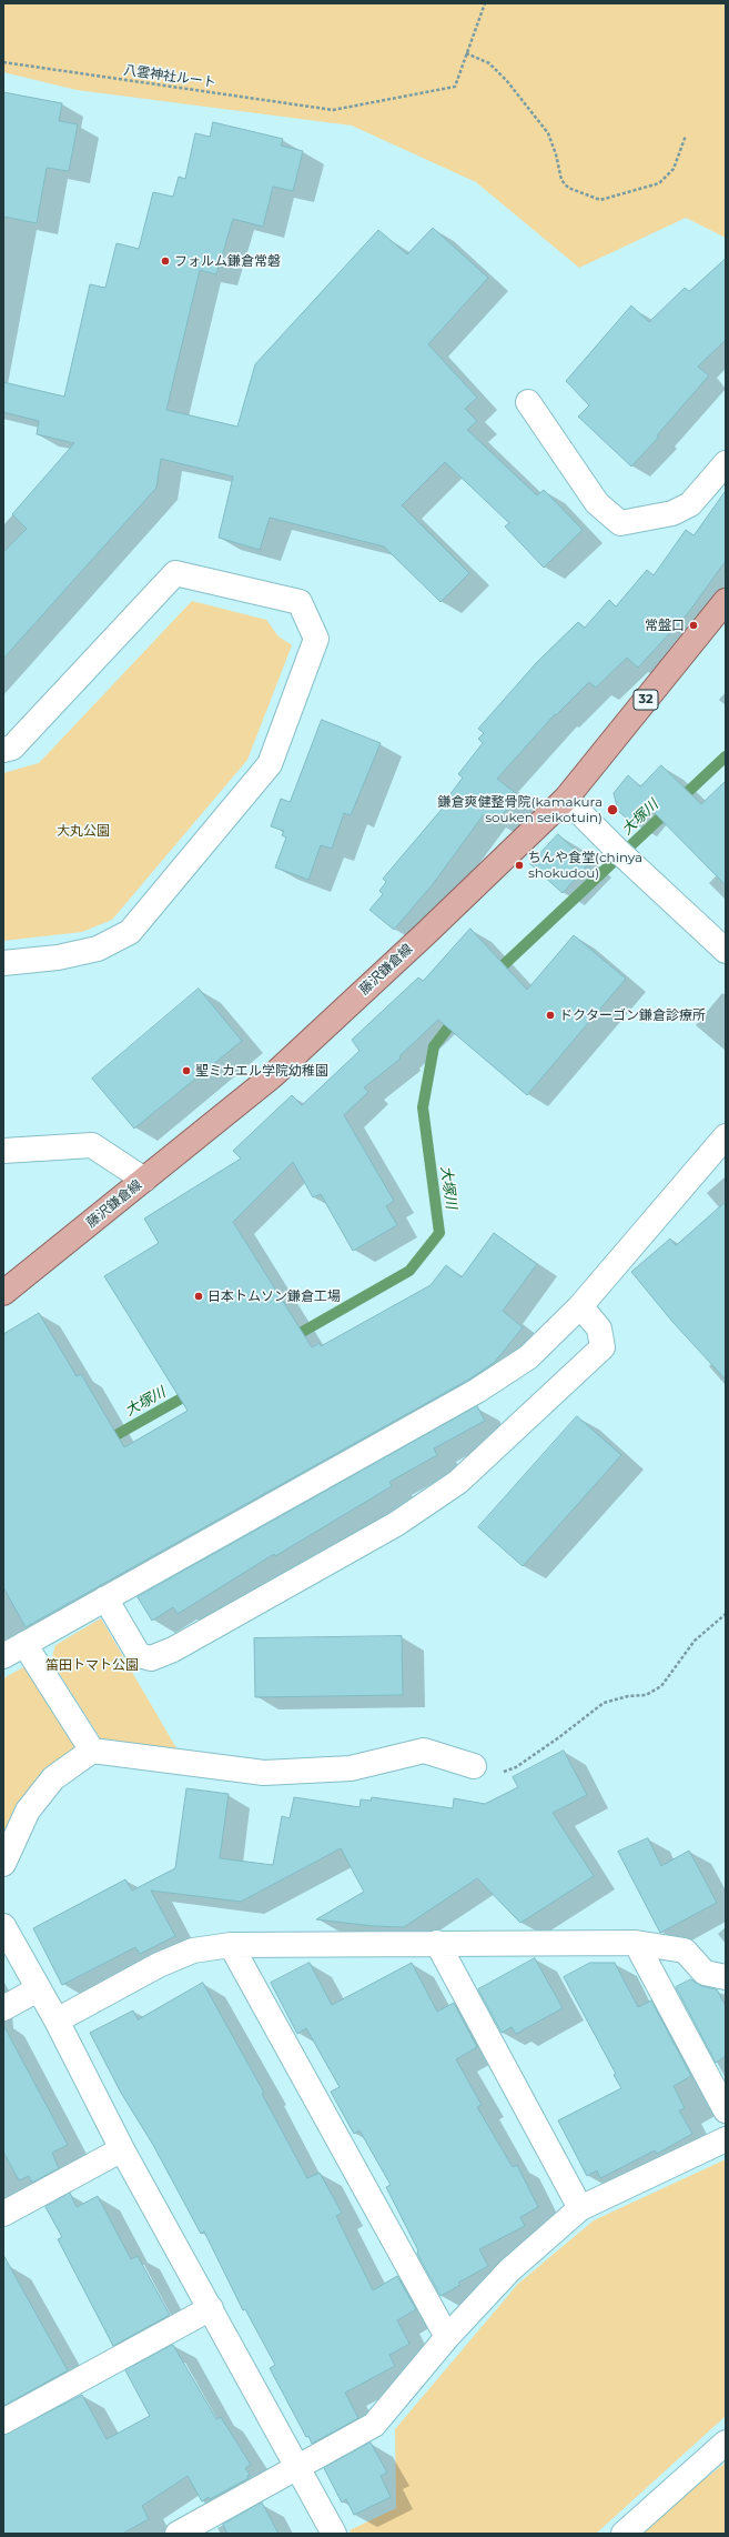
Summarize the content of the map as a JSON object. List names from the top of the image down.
{
  "streets": {
    "main road": ["32", "藤沢鎌倉線"],
    "path": ["八雲神社ルート"]
  },
  "water": ["大塚川"],
  "parks": ["大丸公園", "笛田トマト公園"],
  "places": [
    "フォルム鎌倉常磐",
    "常盤口",
    "鎌倉爽健整骨院(kamakura souken seikotuin)",
    "ちんや食堂(chinya shokudou)",
    "ドクターゴン鎌倉診療所",
    "聖ミカエル学院幼稚園",
    "日本トムソン鎌倉工場"
  ]
}
